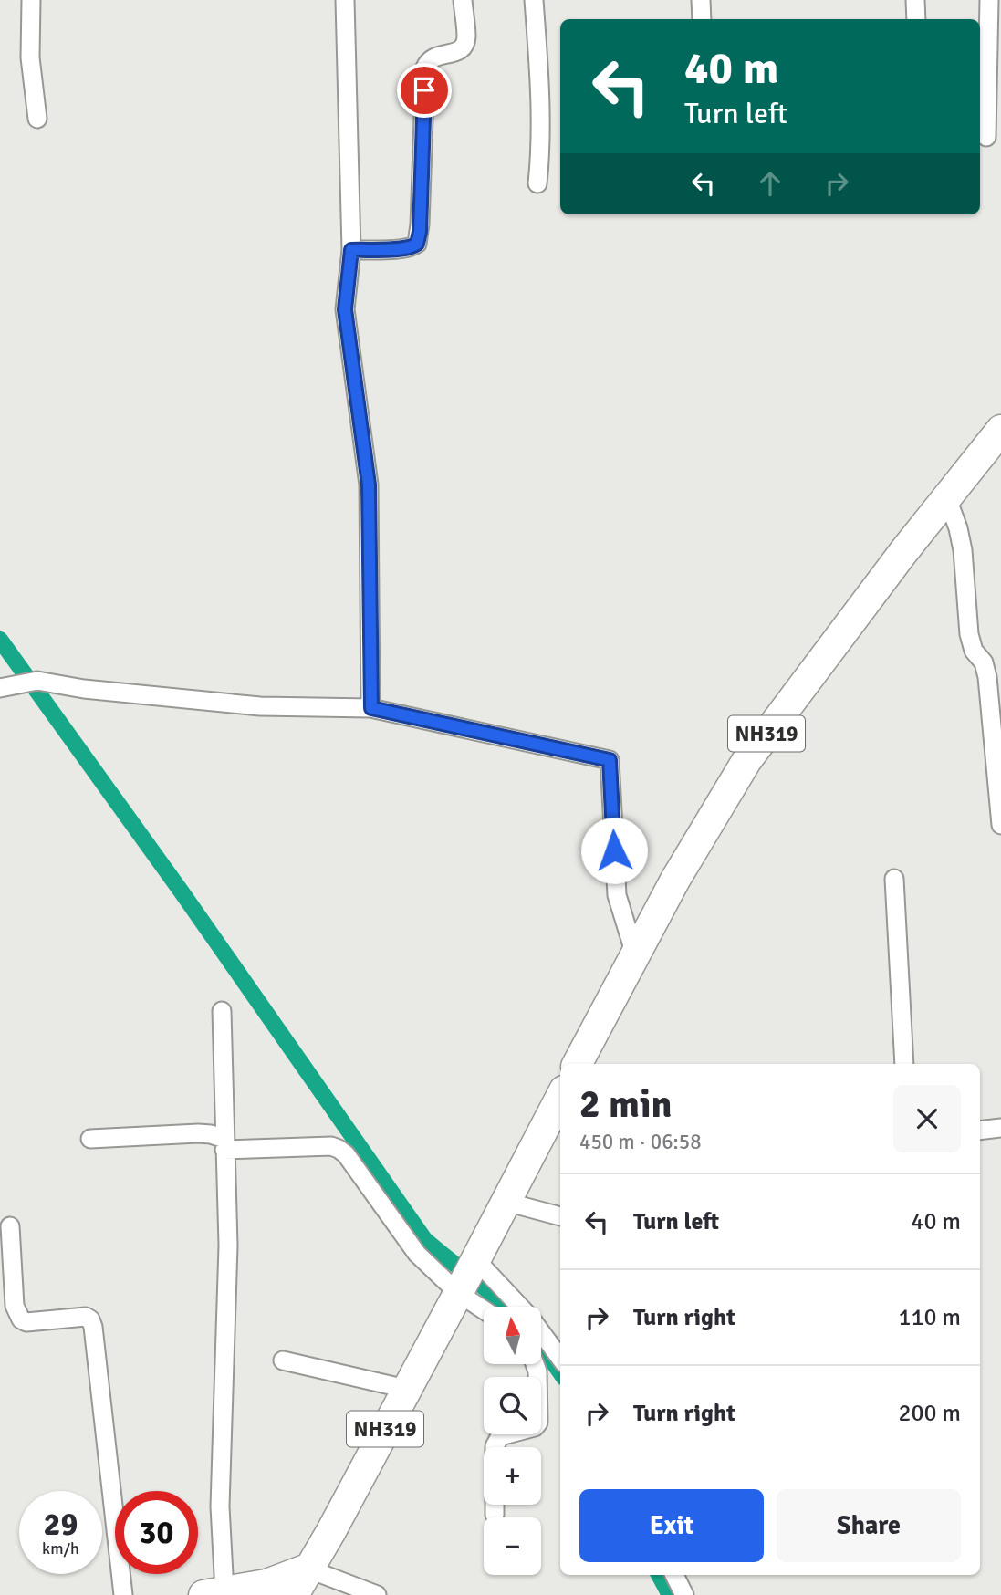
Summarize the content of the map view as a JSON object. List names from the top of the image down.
{
  "streets": {
    "highway": ["NH319"]
  },
  "north": "top",
  "page": {
    "turn": ["40 m", "Turn left"],
    "heading": ["2 min", "450 m · 06:58"],
    "list": [
      {
        "name": "Turn left",
        "value": "40 m"
      },
      {
        "name": "Turn right",
        "value": "110 m"
      },
      {
        "name": "Turn right",
        "value": "200 m"
      }
    ],
    "map_buttons": ["+", "−"],
    "buttons": ["Exit", "Share"],
    "speed": "29 km/h",
    "limit": "30"
  }
}
